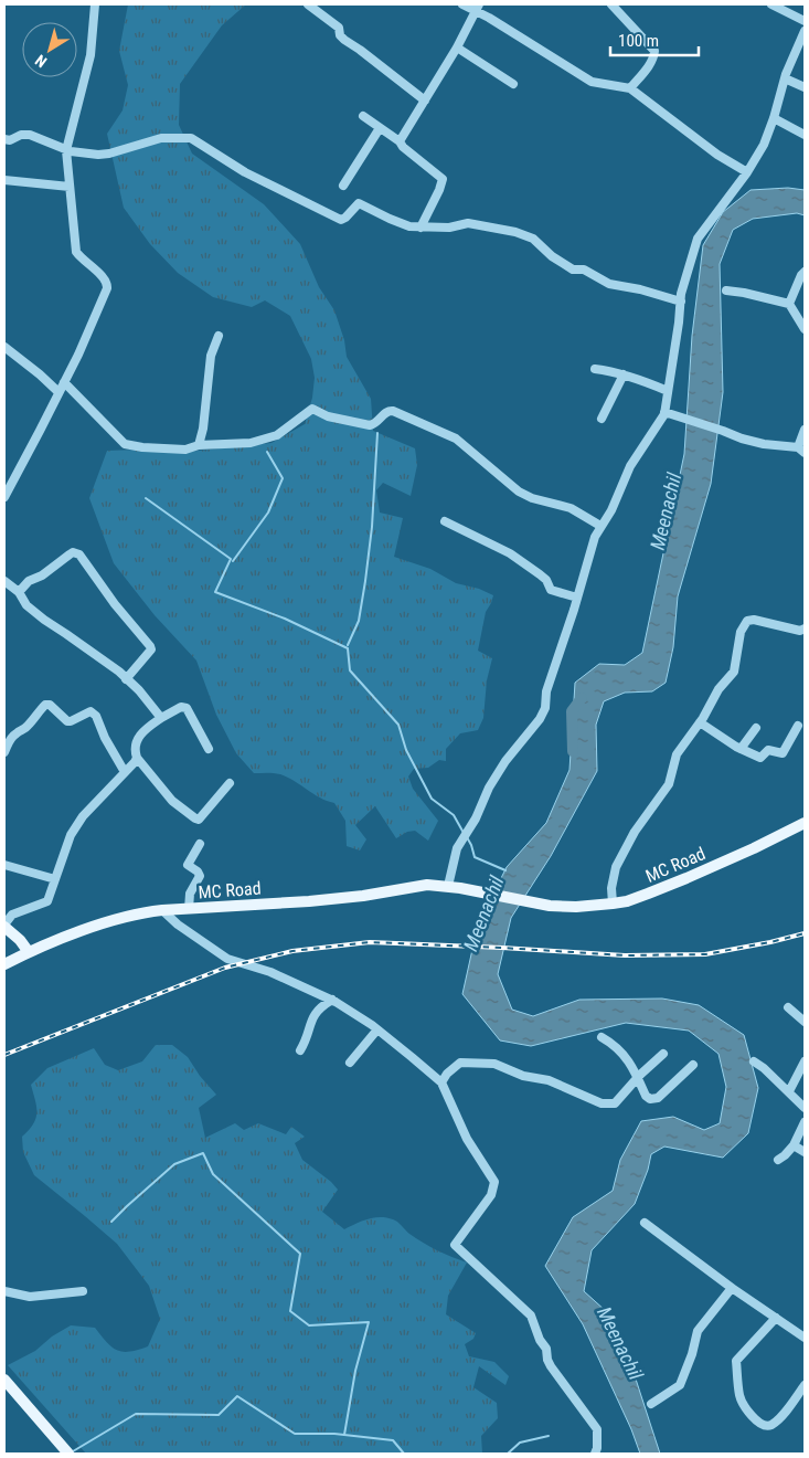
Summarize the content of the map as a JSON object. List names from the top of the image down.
{
  "streets": {
    "main road": ["MC Road"]
  },
  "water": ["Meenachil"],
  "scale_bar": "100 m",
  "north": "bottom left"
}
